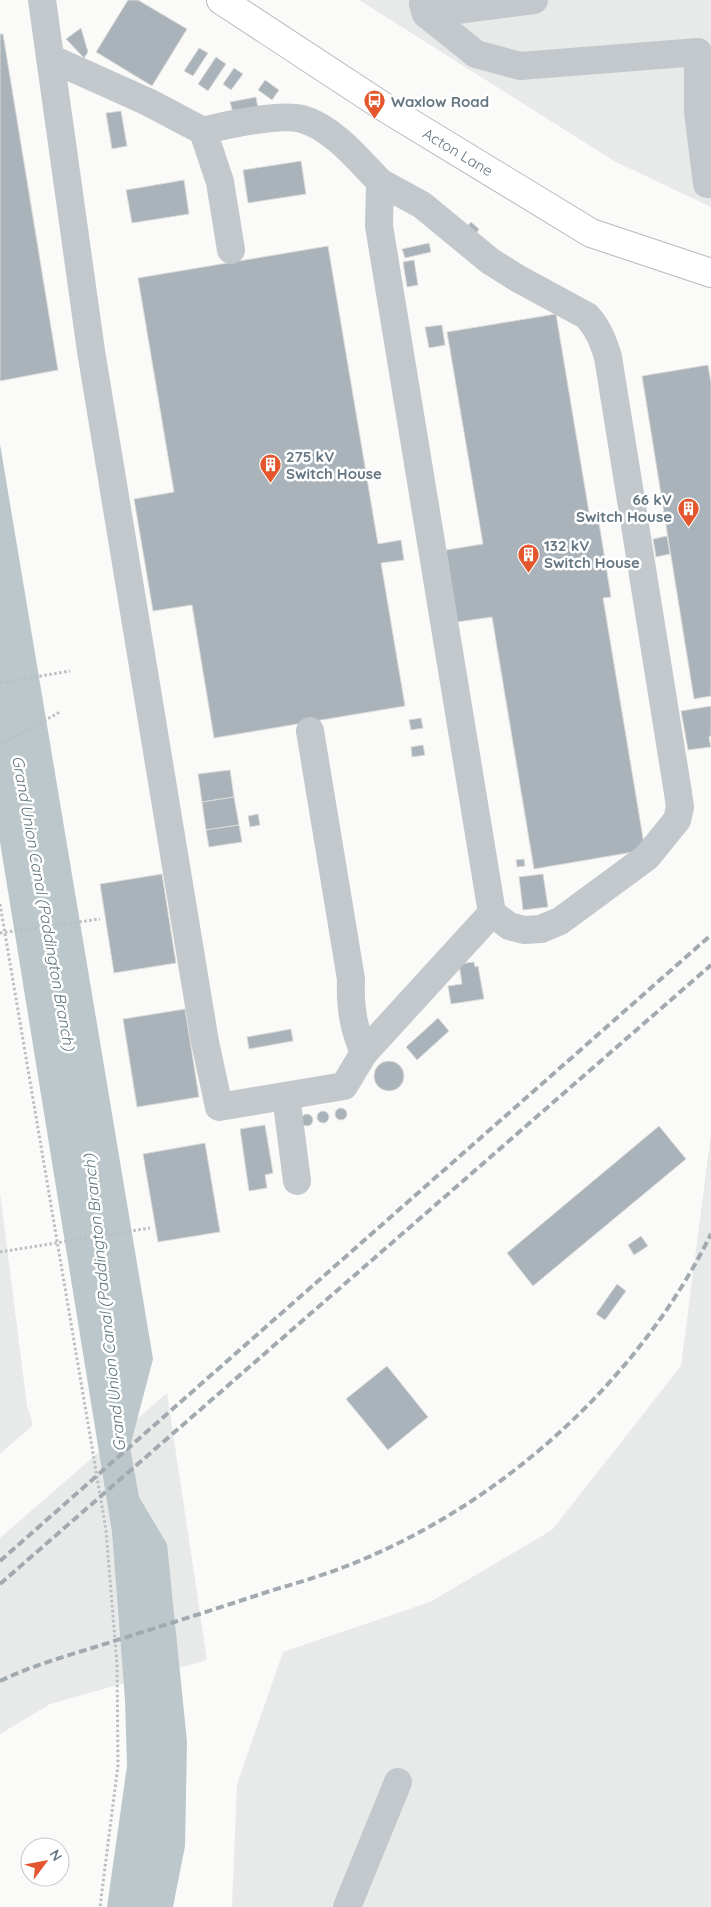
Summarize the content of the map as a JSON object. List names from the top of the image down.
{
  "streets": {
    "main road": ["Acton Lane"]
  },
  "water": ["Grand Union Canal (Paddington Branch)"],
  "places": {
    "bus stop": ["Waxlow Road"],
    "building": ["275 kV Switch House", "66 kV Switch House", "132 kV Switch House"]
  },
  "north": "top right"
}
